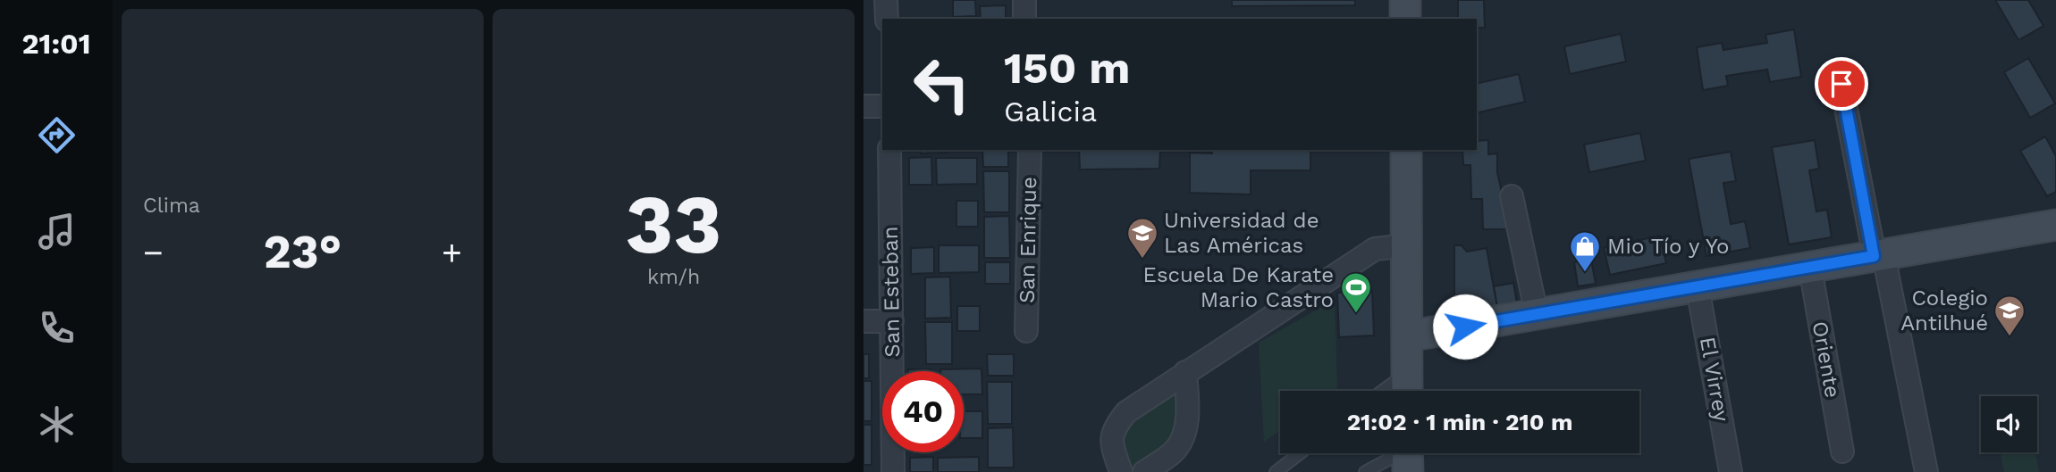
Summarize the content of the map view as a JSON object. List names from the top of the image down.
{
  "streets": {
    "street": [
      "San Enrique",
      "San Esteban",
      "Oriente",
      "El Virrey"
    ]
  },
  "places": {
    "school or university": ["Universidad de Las Américas", "Colegio Antilhué"],
    "shop": ["Mio Tío y Yo"],
    "sports": ["Escuela De Karate Mario Castro"]
  },
  "page": {
    "tabs": "21:01",
    "tile": [
      "Clima",
      ["33", "km/h"]
    ],
    "turn": ["150 m", "Galicia"],
    "heat": ["−", "23°", "+"],
    "limit": "40",
    "trip": "21:02 · 1 min · 210 m"
  }
}
